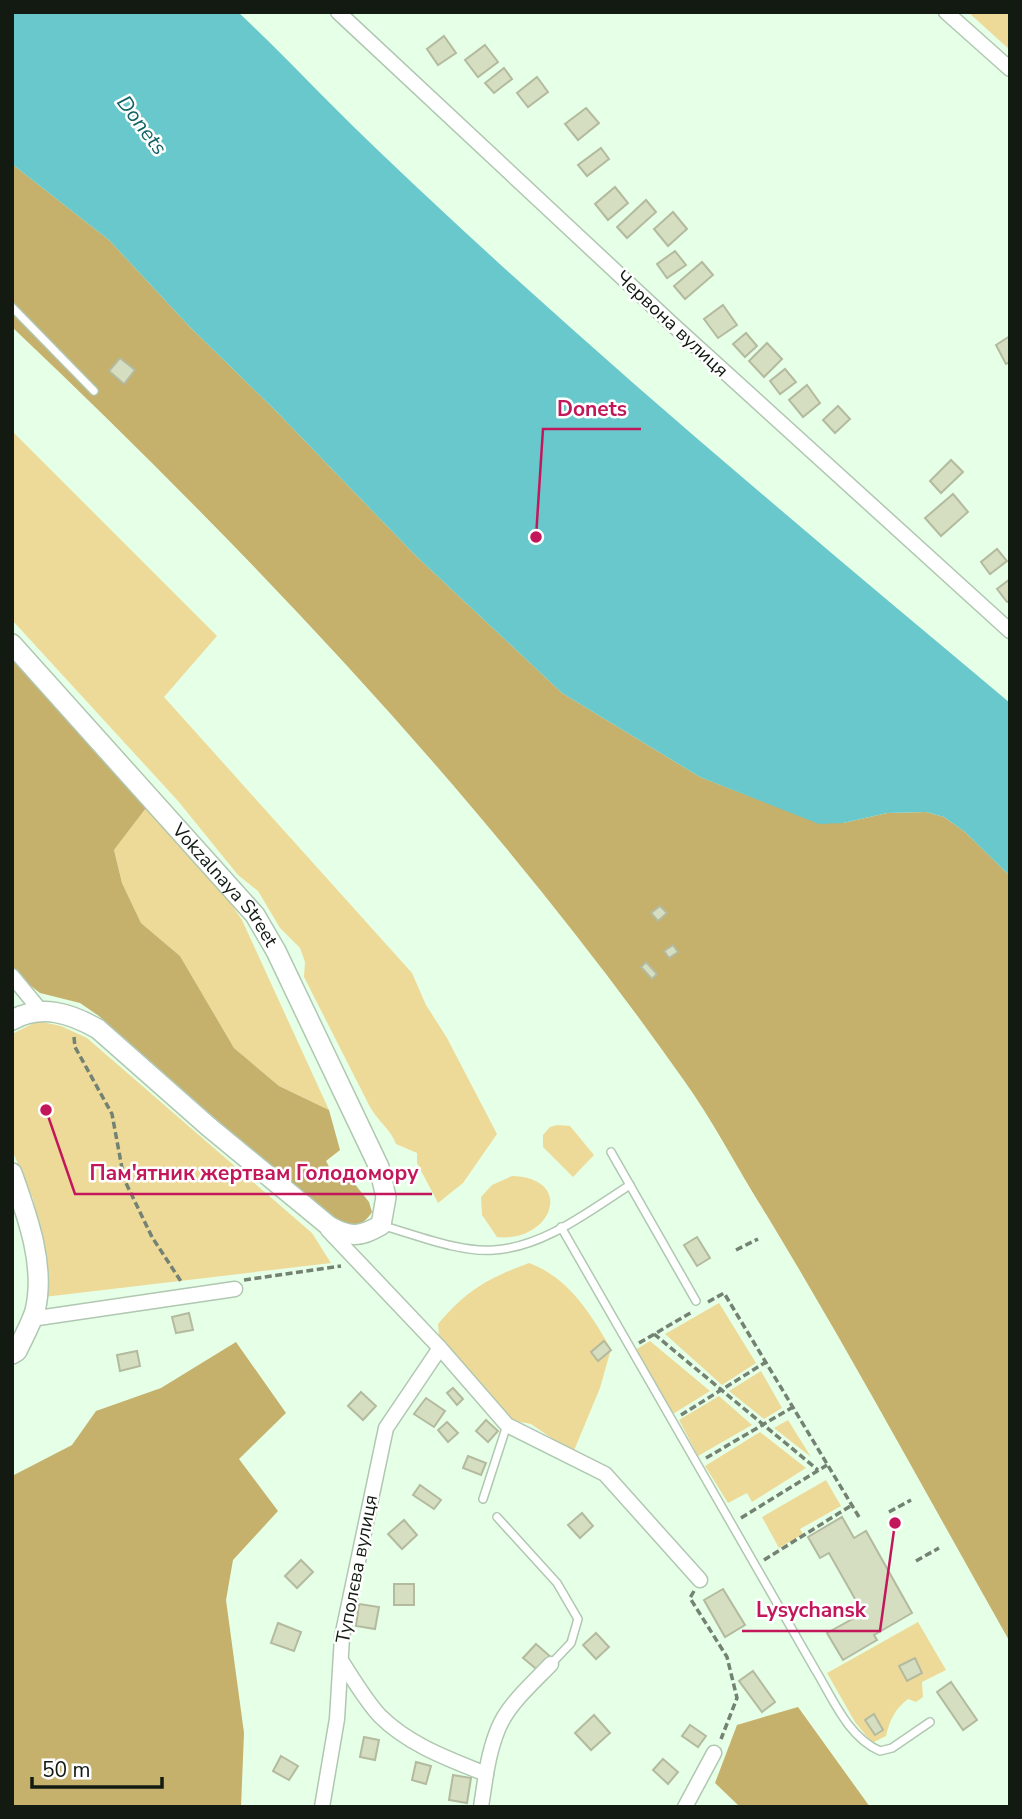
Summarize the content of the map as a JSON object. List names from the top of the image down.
{
  "streets": {
    "main road": ["Vokzalnaya Street"],
    "street": ["Червона вулиця", "Туполєва вулиця"]
  },
  "water": ["Donets"],
  "places": ["Donets", "Пам'ятник жертвам Голодомору", "Lysychansk"],
  "scale_bar": "50 m"
}
